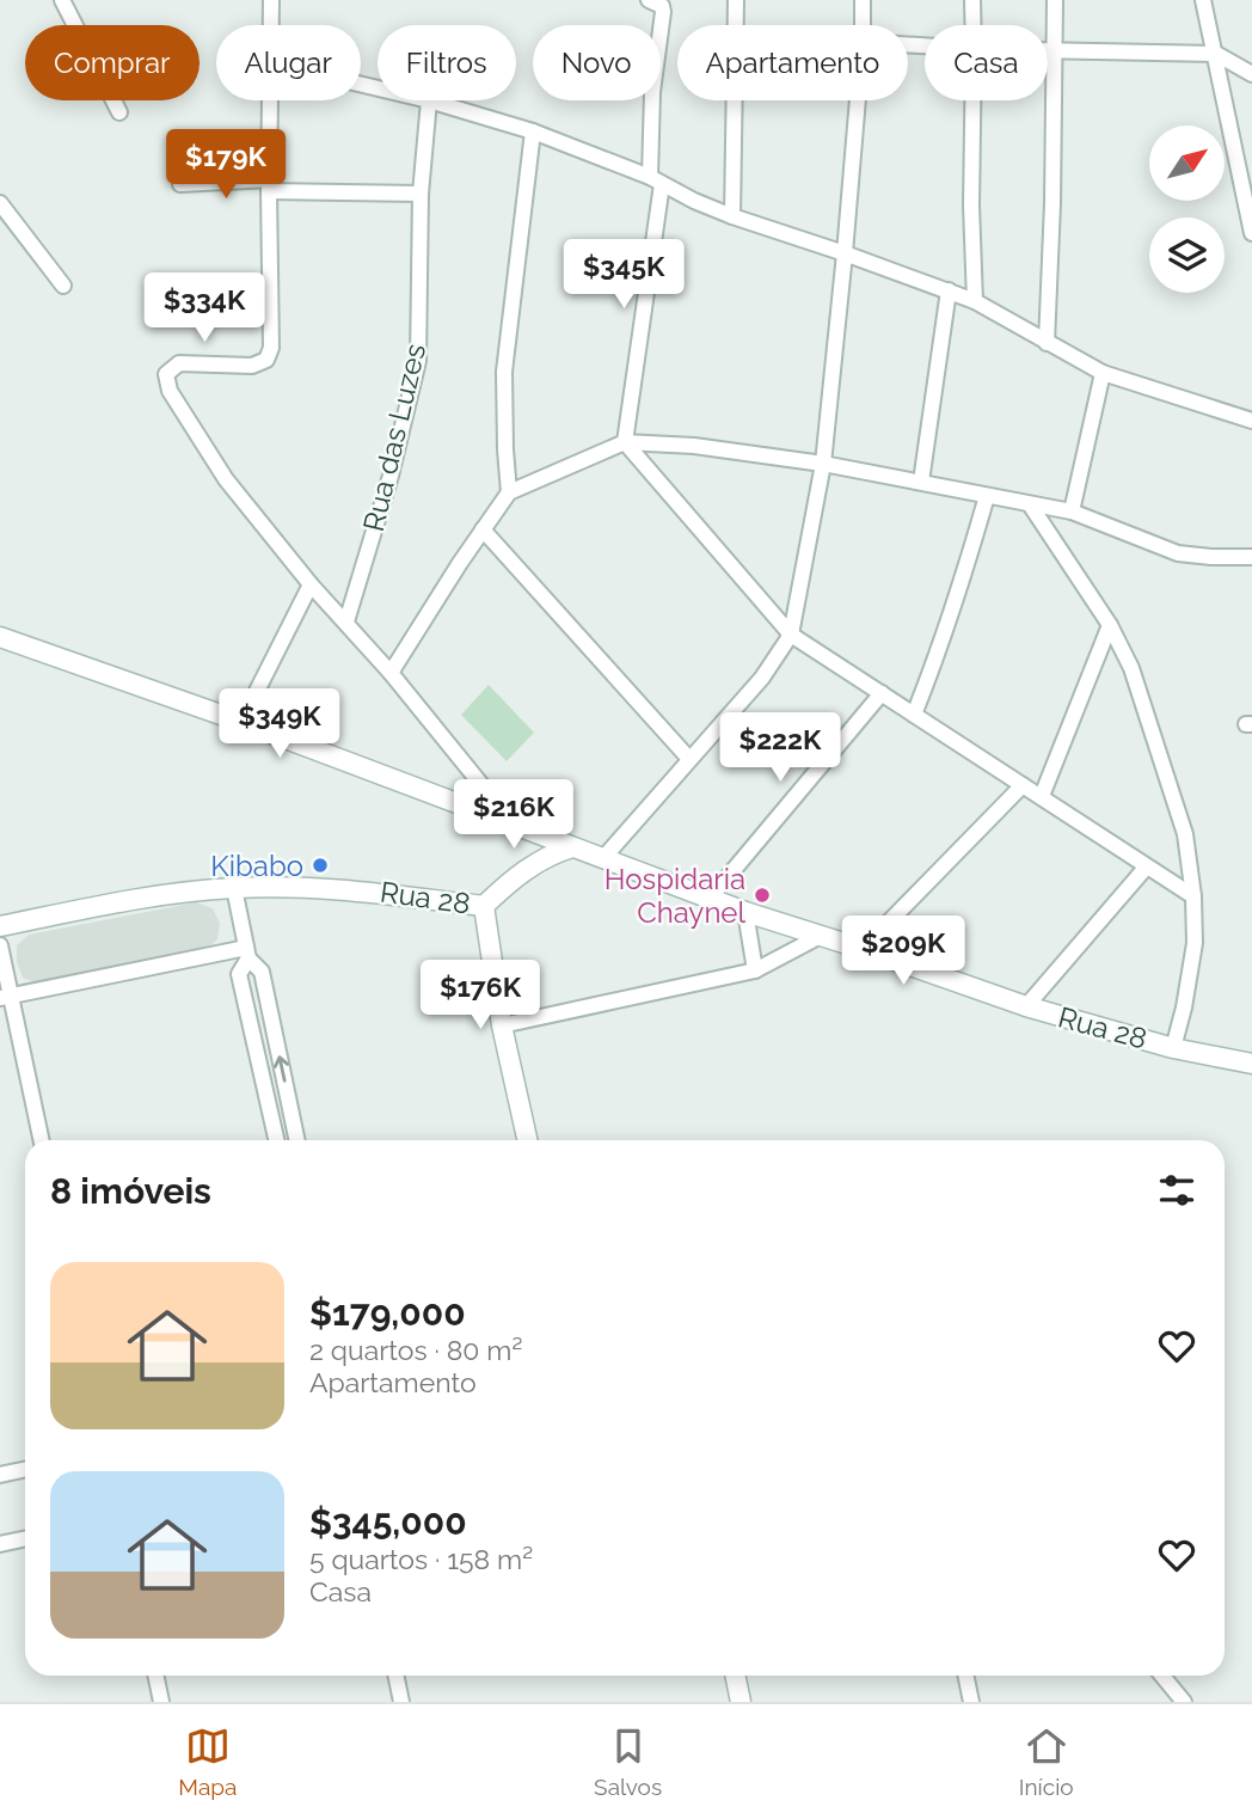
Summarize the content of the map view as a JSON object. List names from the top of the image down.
{
  "streets": {
    "street": ["Rua das Luzes", "Rua 28"]
  },
  "places": ["Kibabo", "Hospidaria Chaynel"],
  "north": "top right",
  "page": {
    "chip": [
      "Comprar",
      "Alugar",
      "Filtros",
      "Novo",
      "Apartamento",
      "Casa"
    ],
    "price": [
      "$179K",
      "$345K",
      "$334K",
      "$349K",
      "$222K",
      "$216K",
      "$209K",
      "$176K"
    ],
    "heading": "8 imóveis",
    "list": [
      {
        "name": "$179,000",
        "note": "2 quartos · 80 m² · Apartamento"
      },
      {
        "name": "$345,000",
        "note": "5 quartos · 158 m² · Casa"
      }
    ],
    "tabs": ["Mapa", "Salvos", "Início"]
  }
}
